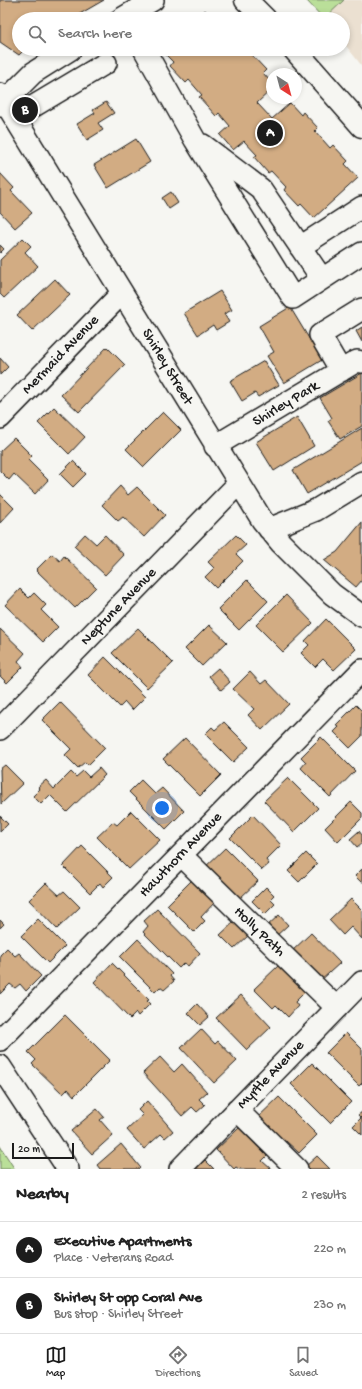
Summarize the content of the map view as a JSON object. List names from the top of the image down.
{
  "streets": {
    "street": [
      "Mermaid Avenue",
      "Shirley Street",
      "Shirley Park",
      "Neptune Avenue",
      "Hawthorn Avenue",
      "Holly Path",
      "Myrtle Avenue"
    ]
  },
  "crossings": [
    ["Mermaid Avenue", "Shirley Street"],
    ["Shirley Street", "Shirley Park"],
    ["Shirley Street", "Neptune Avenue"],
    ["Hawthorn Avenue", "Holly Path"],
    ["Holly Path", "Myrtle Avenue"]
  ],
  "scale_bar": "20 m",
  "north": "bottom right",
  "page": {
    "search": "Search here",
    "pins": ["B", "A"],
    "scale": "20 m",
    "heading": ["Nearby", "2 results"],
    "list": [
      {
        "mark": "A",
        "name": "Executive Apartments",
        "note": "Place · Veterans Road",
        "value": "220 m"
      },
      {
        "mark": "B",
        "name": "Shirley St opp Coral Ave",
        "note": "Bus stop · Shirley Street",
        "value": "230 m"
      }
    ],
    "nav": ["Map", "Directions", "Saved"]
  }
}
